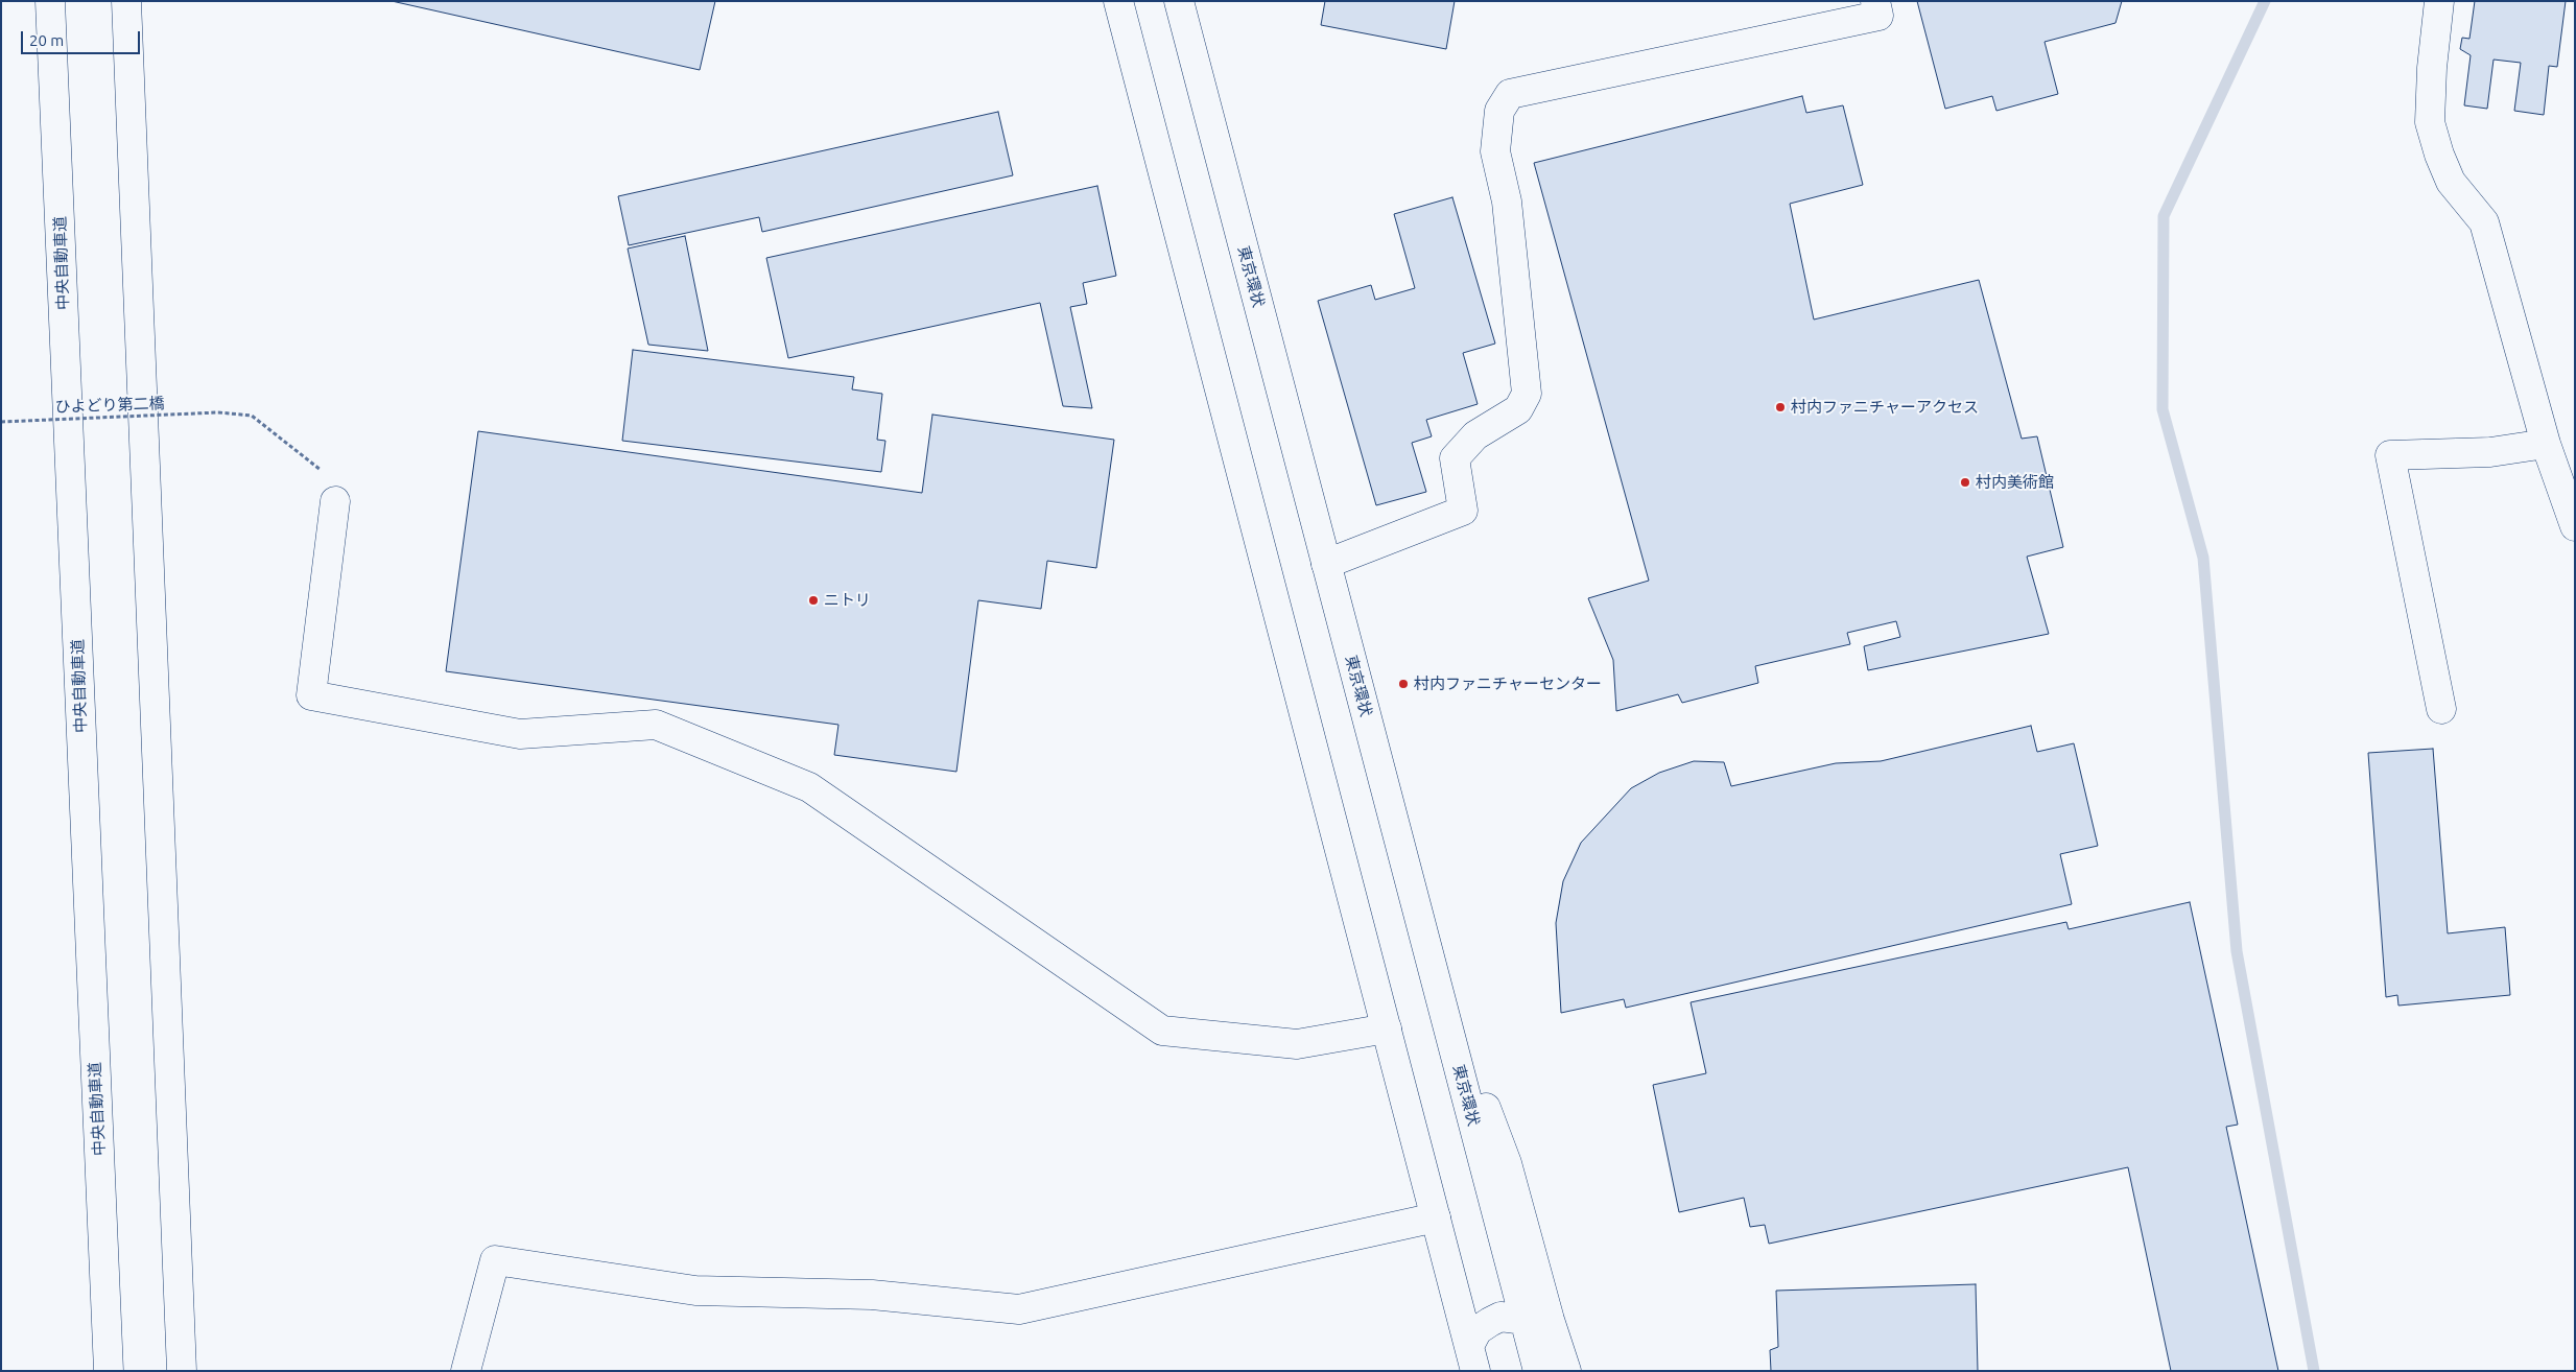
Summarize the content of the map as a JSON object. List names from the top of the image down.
{
  "streets": {
    "main road": ["中央自動車道", "東京環状"],
    "path": ["ひよどり第二橋"]
  },
  "places": [
    "村内ファニチャーアクセス",
    "村内美術館",
    "ニトリ",
    "村内ファニチャーセンター"
  ],
  "scale_bar": "20 m"
}
